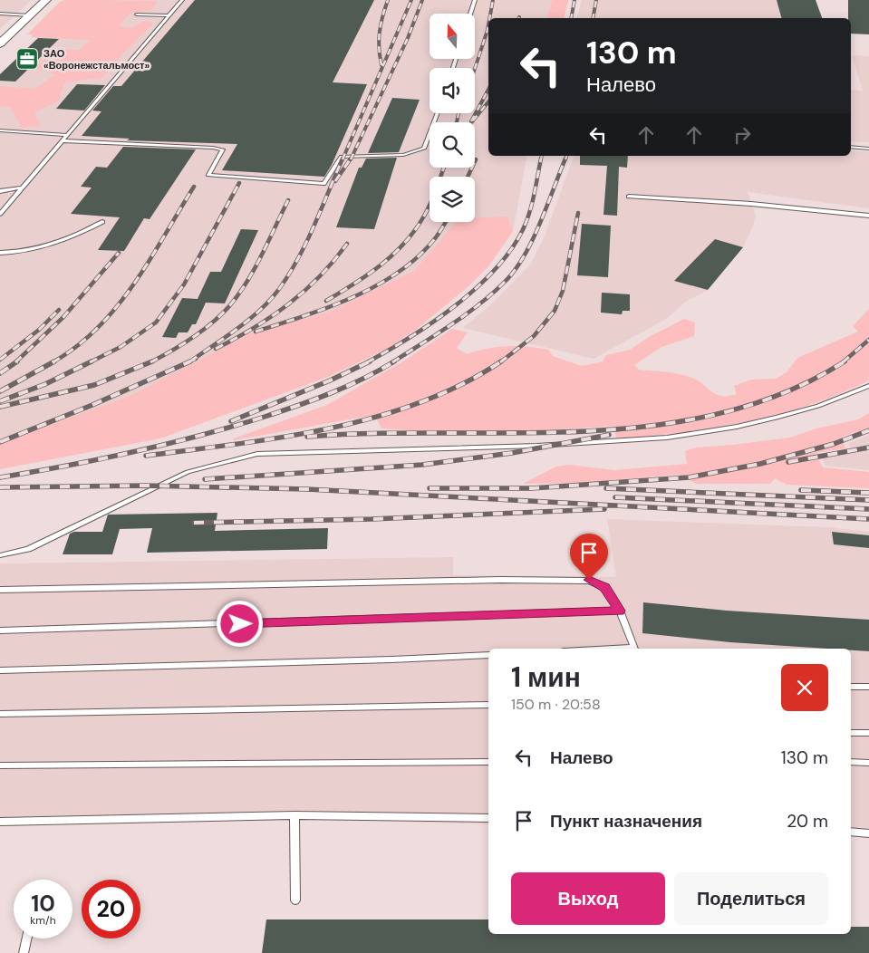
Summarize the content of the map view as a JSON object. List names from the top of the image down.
{
  "places": {
    "office": ["ЗАО «Воронежстальмост»"]
  },
  "north": "top",
  "page": {
    "turn": ["130 m", "Налево"],
    "heading": ["1 мин", "150 m · 20:58"],
    "list": [
      {
        "name": "Налево",
        "value": "130 m"
      },
      {
        "name": "Пункт назначения",
        "value": "20 m"
      }
    ],
    "buttons": ["Выход", "Поделиться"],
    "speed": "10 km/h",
    "limit": "20"
  }
}
